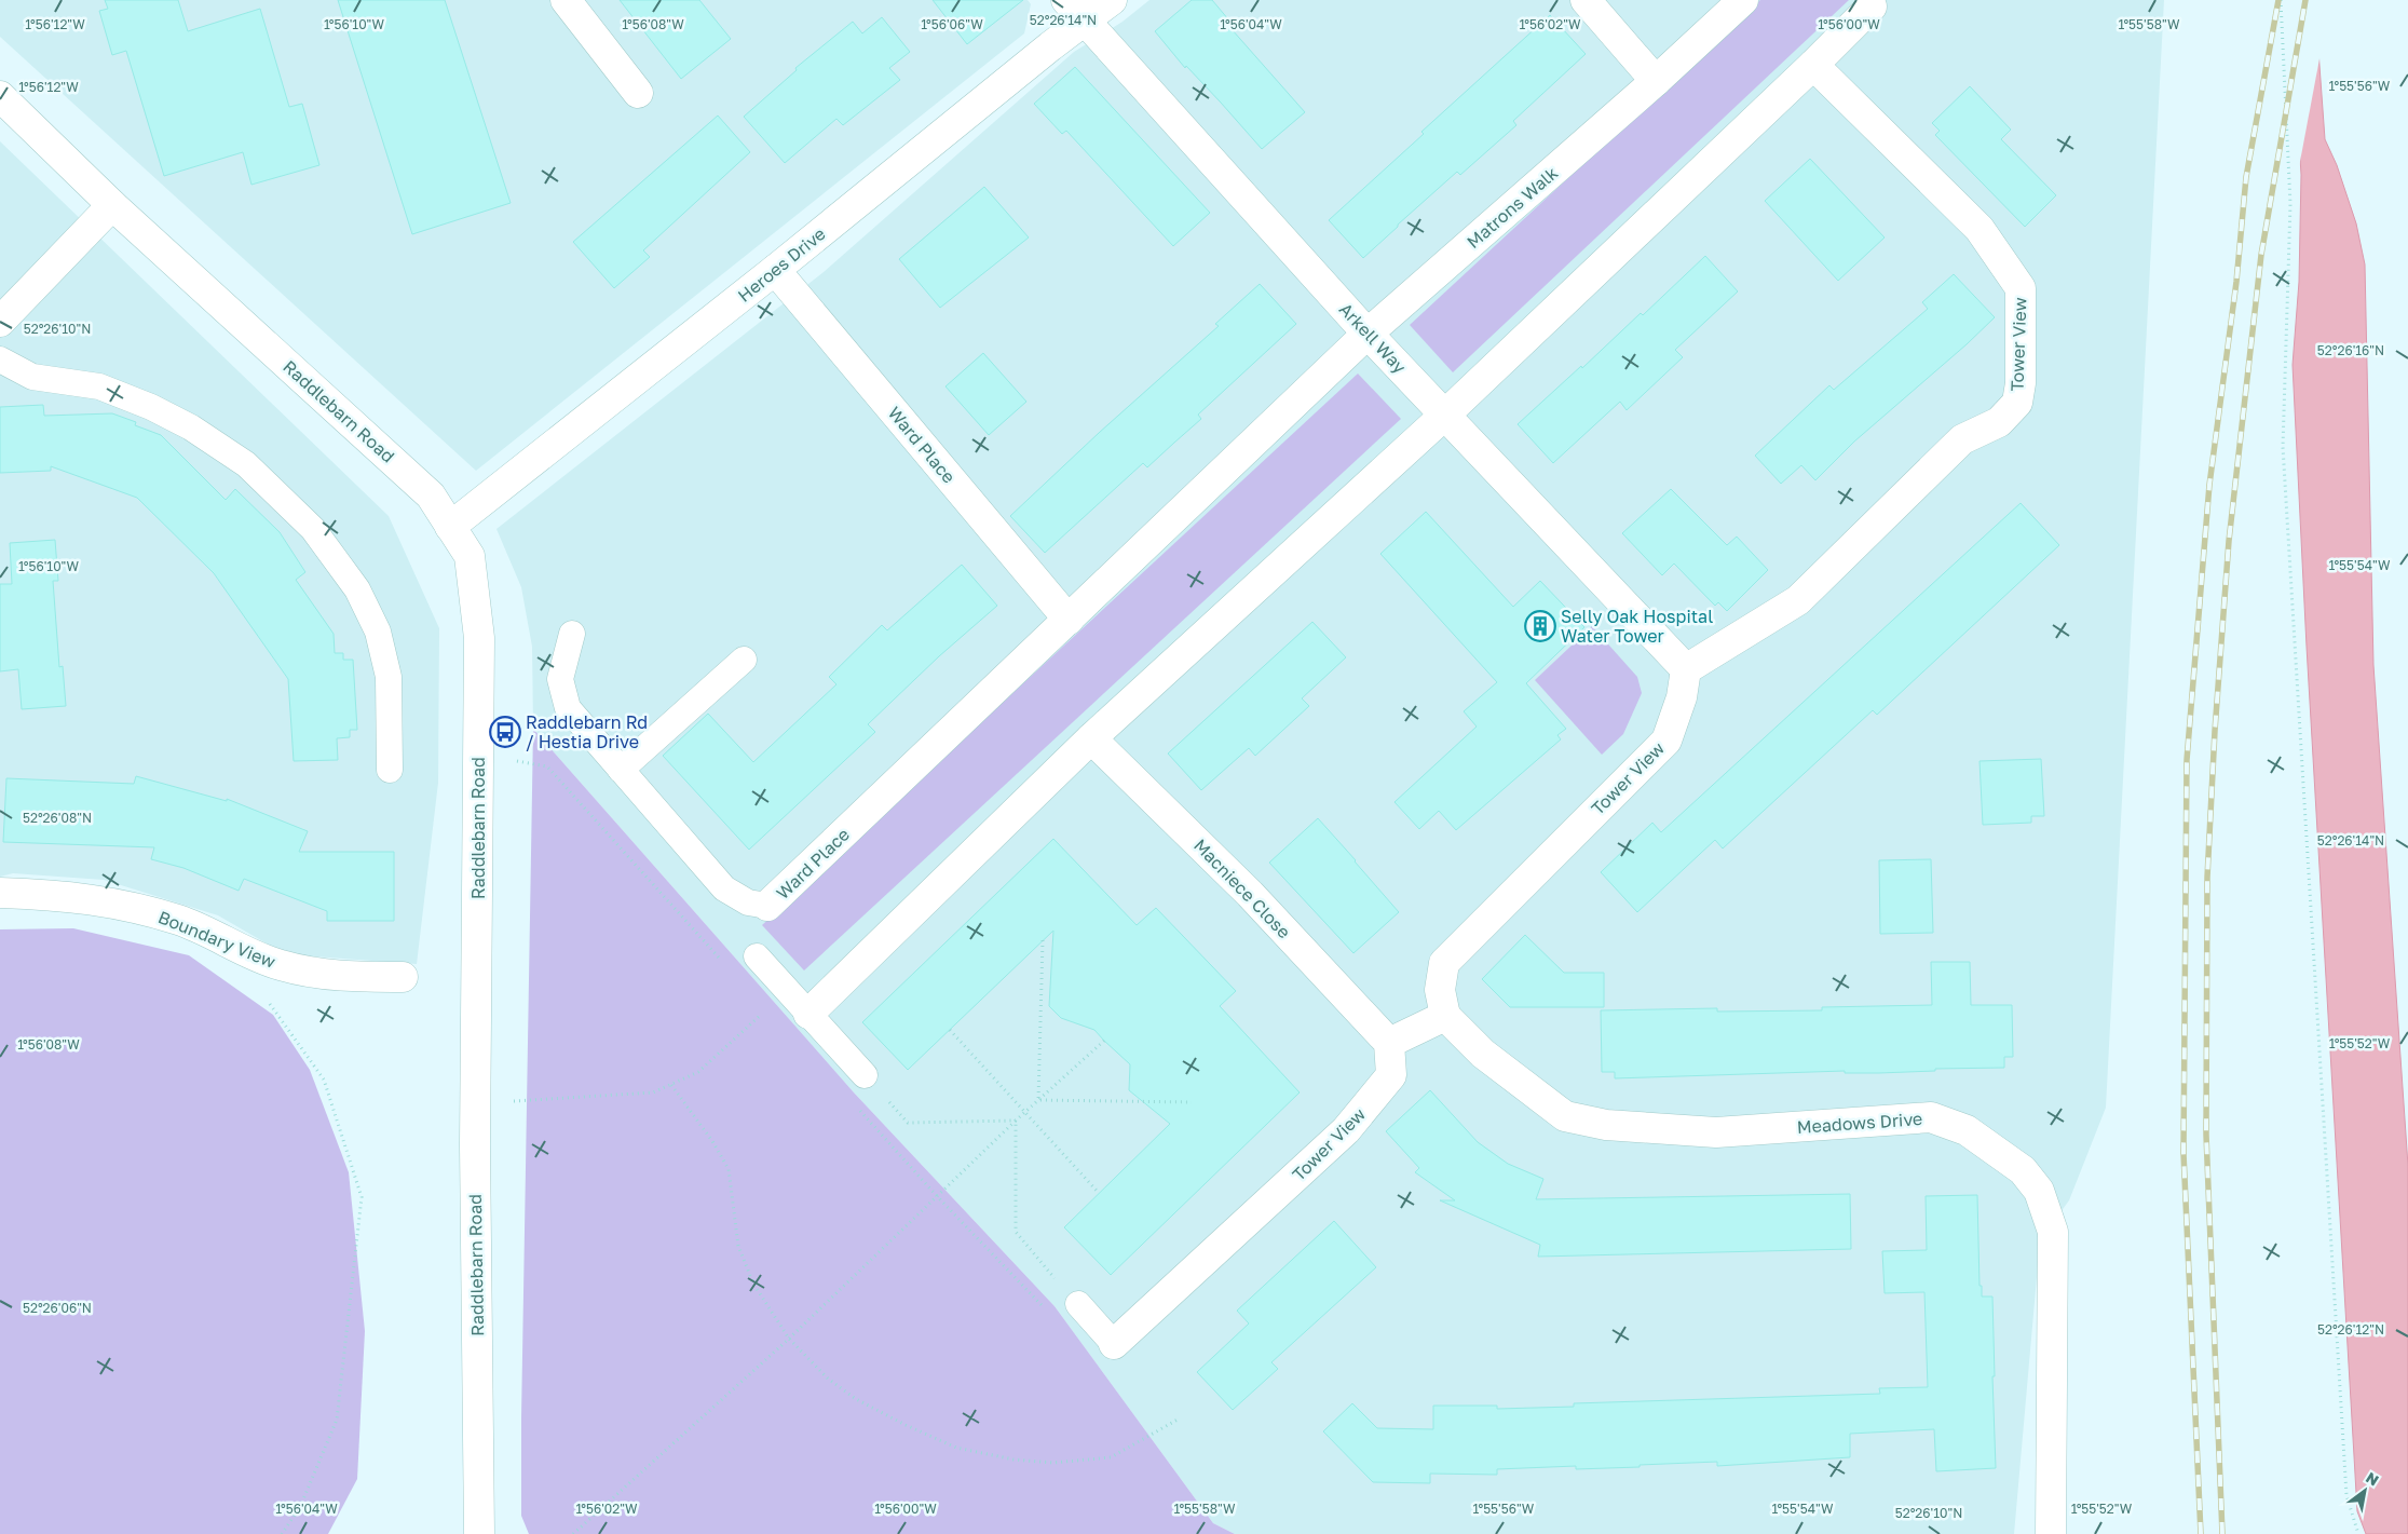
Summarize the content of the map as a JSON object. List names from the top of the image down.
{
  "streets": {
    "street": [
      "Matrons Walk",
      "Heroes Drive",
      "Arkell Way",
      "Tower View",
      "Raddlebarn Road",
      "Ward Place",
      "Macniece Close",
      "Boundary View",
      "Meadows Drive"
    ]
  },
  "crossings": [
    ["Matrons Walk", "Arkell Way"],
    ["Matrons Walk", "Ward Place"],
    ["Heroes Drive", "Arkell Way"],
    ["Heroes Drive", "Raddlebarn Road"],
    ["Heroes Drive", "Ward Place"],
    ["Arkell Way", "Tower View"],
    ["Arkell Way", "Ward Place"],
    ["Tower View", "Macniece Close"],
    ["Tower View", "Meadows Drive"]
  ],
  "places": {
    "building": ["Selly Oak Hospital Water Tower"],
    "bus stop": ["Raddlebarn Rd / Hestia Drive"]
  },
  "north": "top right",
  "coordinates": [
    "52°26'14\"N",
    "1°56'12\"W",
    "1°56'10\"W",
    "1°56'08\"W",
    "1°56'06\"W",
    "1°56'04\"W",
    "1°56'02\"W",
    "1°56'00\"W",
    "1°55'58\"W",
    "1°55'56\"W",
    "52°26'10\"N",
    "52°26'16\"N",
    "1°55'54\"W",
    "52°26'08\"N",
    "1°55'52\"W",
    "52°26'06\"N",
    "52°26'12\"N"
  ]
}
